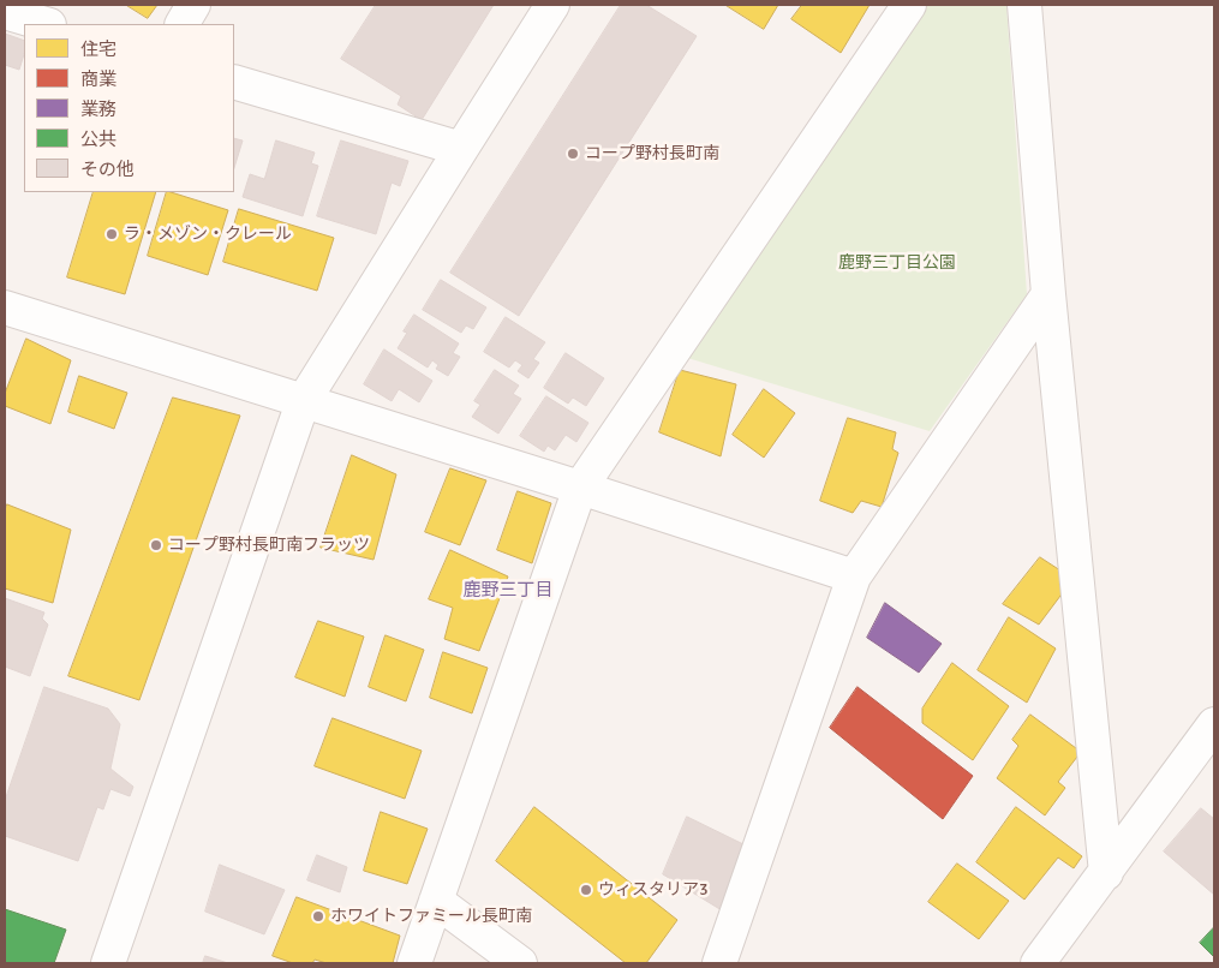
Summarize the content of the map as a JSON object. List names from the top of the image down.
{
  "districts": ["鹿野三丁目"],
  "parks": ["鹿野三丁目公園"],
  "places": [
    "コープ野村長町南",
    "ラ・メゾン・クレール",
    "コープ野村長町南フラッツ",
    "ウィスタリア3",
    "ホワイトファミール長町南"
  ],
  "legend": [
    "住宅",
    "商業",
    "業務",
    "公共",
    "その他"
  ]
}
